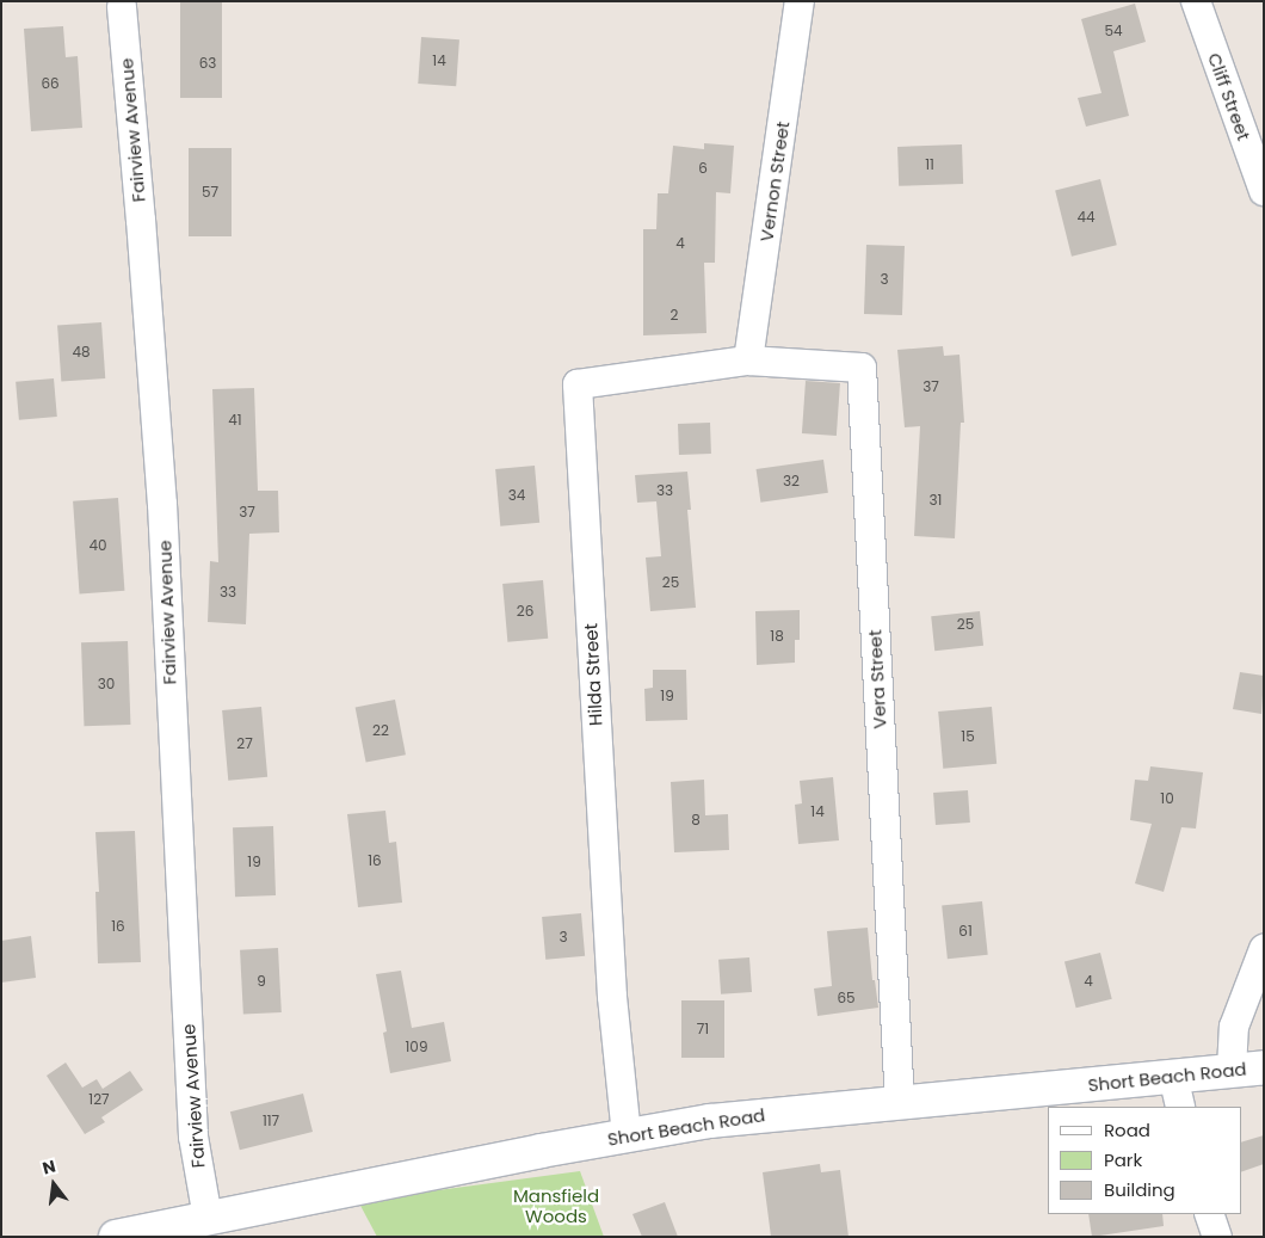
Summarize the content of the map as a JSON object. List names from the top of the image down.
{
  "streets": {
    "main road": ["Short Beach Road"],
    "street": [
      "Cliff Street",
      "Fairview Avenue",
      "Vernon Street",
      "Hilda Street",
      "Vera Street"
    ]
  },
  "crossings": [
    ["Fairview Avenue", "Short Beach Road"],
    ["Vernon Street", "Hilda Street"],
    ["Vernon Street", "Vera Street"],
    ["Hilda Street", "Vera Street"],
    ["Hilda Street", "Short Beach Road"],
    ["Vera Street", "Short Beach Road"]
  ],
  "parks": ["Mansfield Woods"],
  "house_numbers": [
    "54",
    "14",
    "63",
    "66",
    "11",
    "6",
    "57",
    "44",
    "4",
    "3",
    "2",
    "48",
    "37",
    "41",
    "32",
    "33",
    "34",
    "31",
    "37",
    "40",
    "25",
    "33",
    "26",
    "25",
    "18",
    "30",
    "19",
    "22",
    "15",
    "27",
    "10",
    "14",
    "8",
    "16",
    "19",
    "16",
    "61",
    "3",
    "9",
    "4",
    "65",
    "71",
    "109",
    "127",
    "117"
  ],
  "legend": ["Road", "Park", "Building"],
  "north": "top"
}
